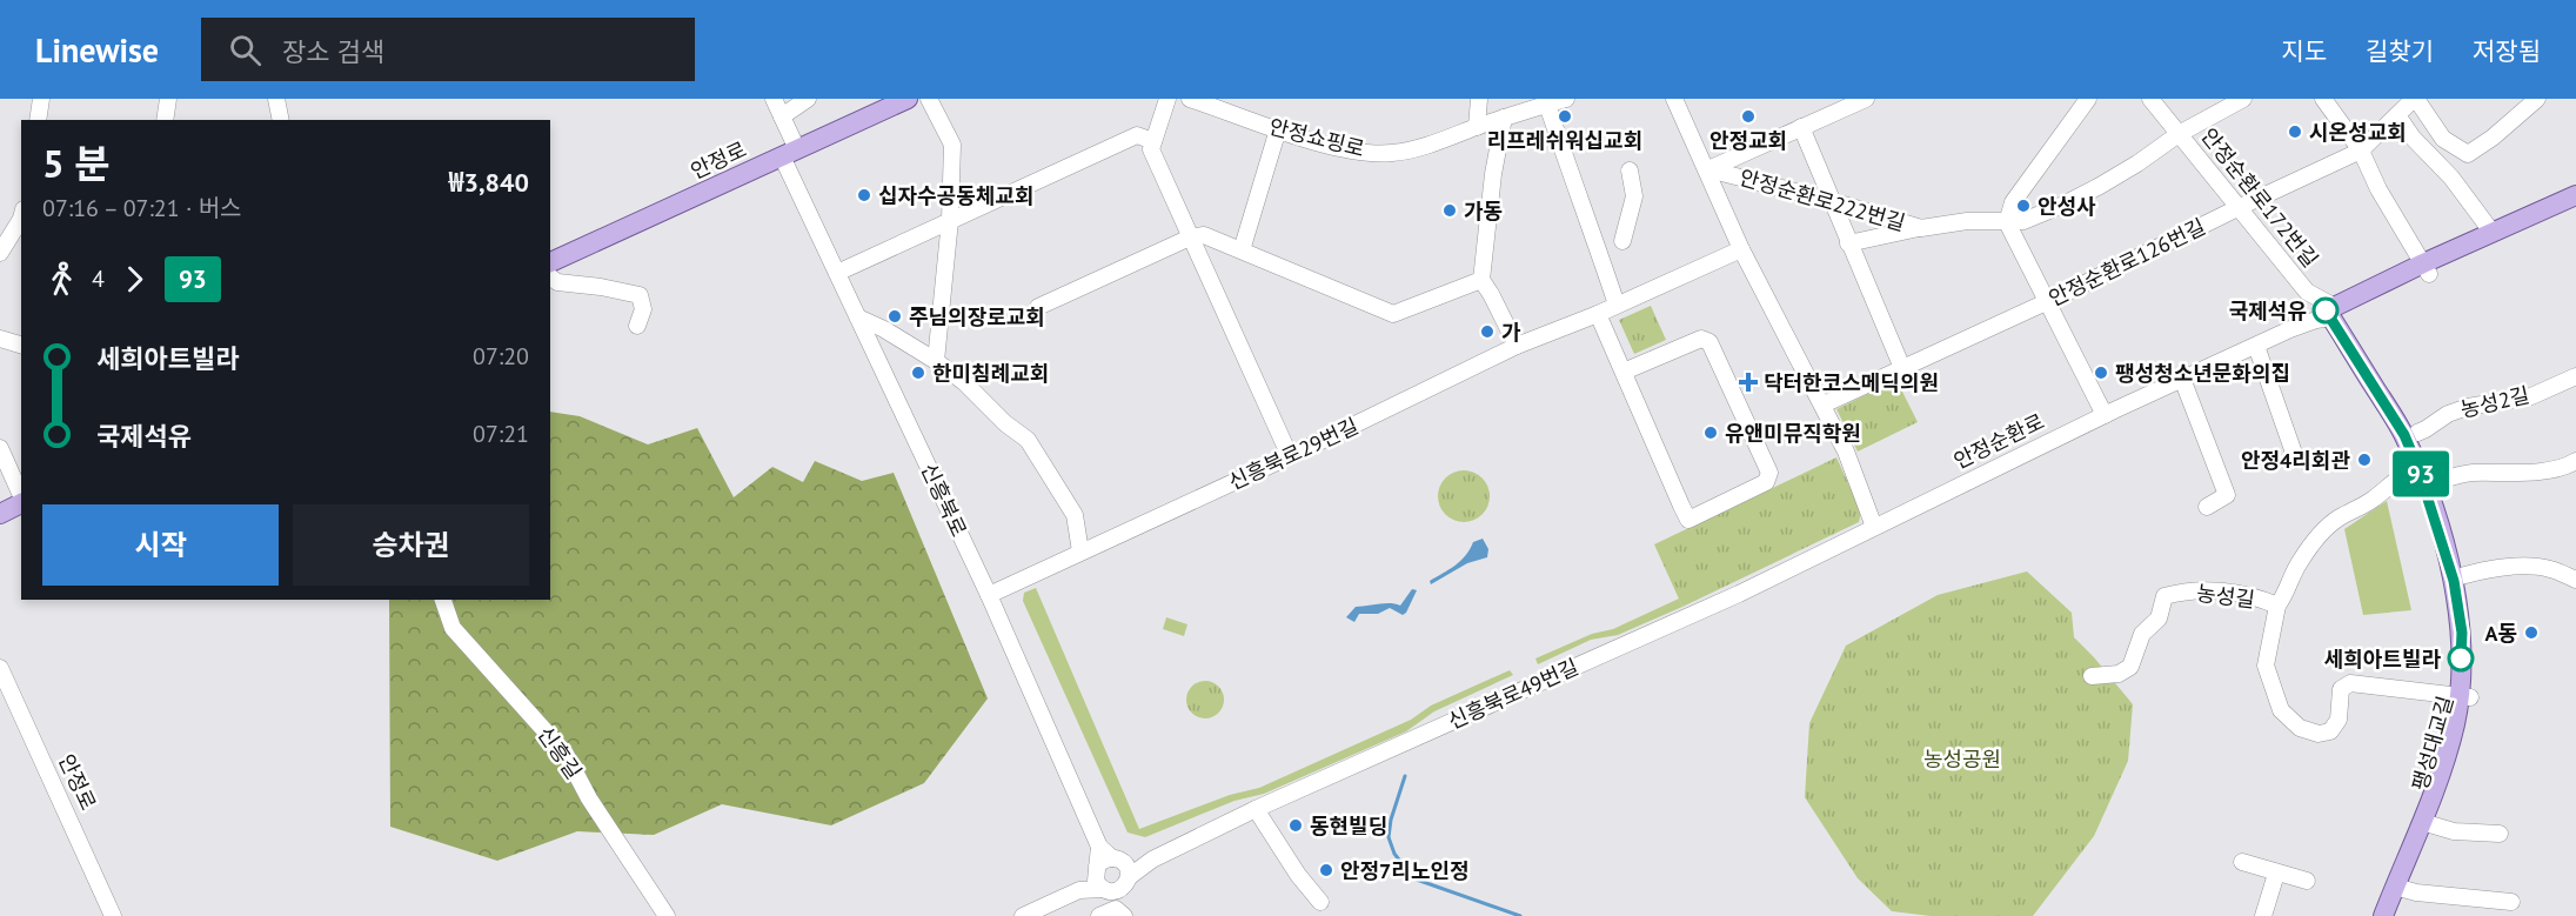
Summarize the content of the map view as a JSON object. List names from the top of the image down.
{
  "streets": {
    "main road": ["안정로", "안정순환로", "팽성대교길"],
    "street": [
      "안정쇼핑로",
      "안정순환로172번길",
      "안정순환로222번길",
      "안정순환로126번길",
      "농성2길",
      "신흥북로29번길",
      "신흥북로",
      "농성길",
      "신흥북로49번길",
      "신흥길"
    ]
  },
  "crossings": [
    ["안정로", "신흥북로"],
    ["안정순환로172번길", "안정순환로222번길"],
    ["안정순환로172번길", "안정순환로126번길"],
    ["안정순환로172번길", "안정순환로"],
    ["안정순환로172번길", "팽성대교길"],
    ["농성2길", "팽성대교길"],
    ["안정순환로", "신흥북로49번길"],
    ["안정순환로", "팽성대교길"],
    ["신흥북로29번길", "신흥북로"],
    ["신흥북로", "신흥북로49번길"],
    ["농성길", "팽성대교길"]
  ],
  "parks": ["농성공원"],
  "places": {
    "other": [
      "리프레쉬워십교회",
      "안정교회",
      "시온성교회",
      "십자수공동체교회",
      "안성사",
      "가동",
      "국제석유",
      "주님의장로교회",
      "가",
      "한미침례교회",
      "팽성청소년문화의집",
      "유앤미뮤직학원",
      "안정4리회관",
      "A동",
      "세희아트빌라",
      "동현빌딩",
      "안정7리노인정"
    ],
    "health": ["닥터한코스메딕의원"]
  },
  "lines": ["bus line 93"],
  "page": {
    "header": "Linewise",
    "search": "장소 검색",
    "nav": ["지도", "길찾기", "저장됨"],
    "on_map": "93",
    "heading": ["5 분", "07:16 – 07:21 · 버스", "₩3,840"],
    "legs": ["4", "93"],
    "list": [
      {
        "name": "세희아트빌라",
        "value": "07:20"
      },
      {
        "name": "국제석유",
        "value": "07:21"
      }
    ],
    "buttons": ["시작", "승차권"]
  }
}
